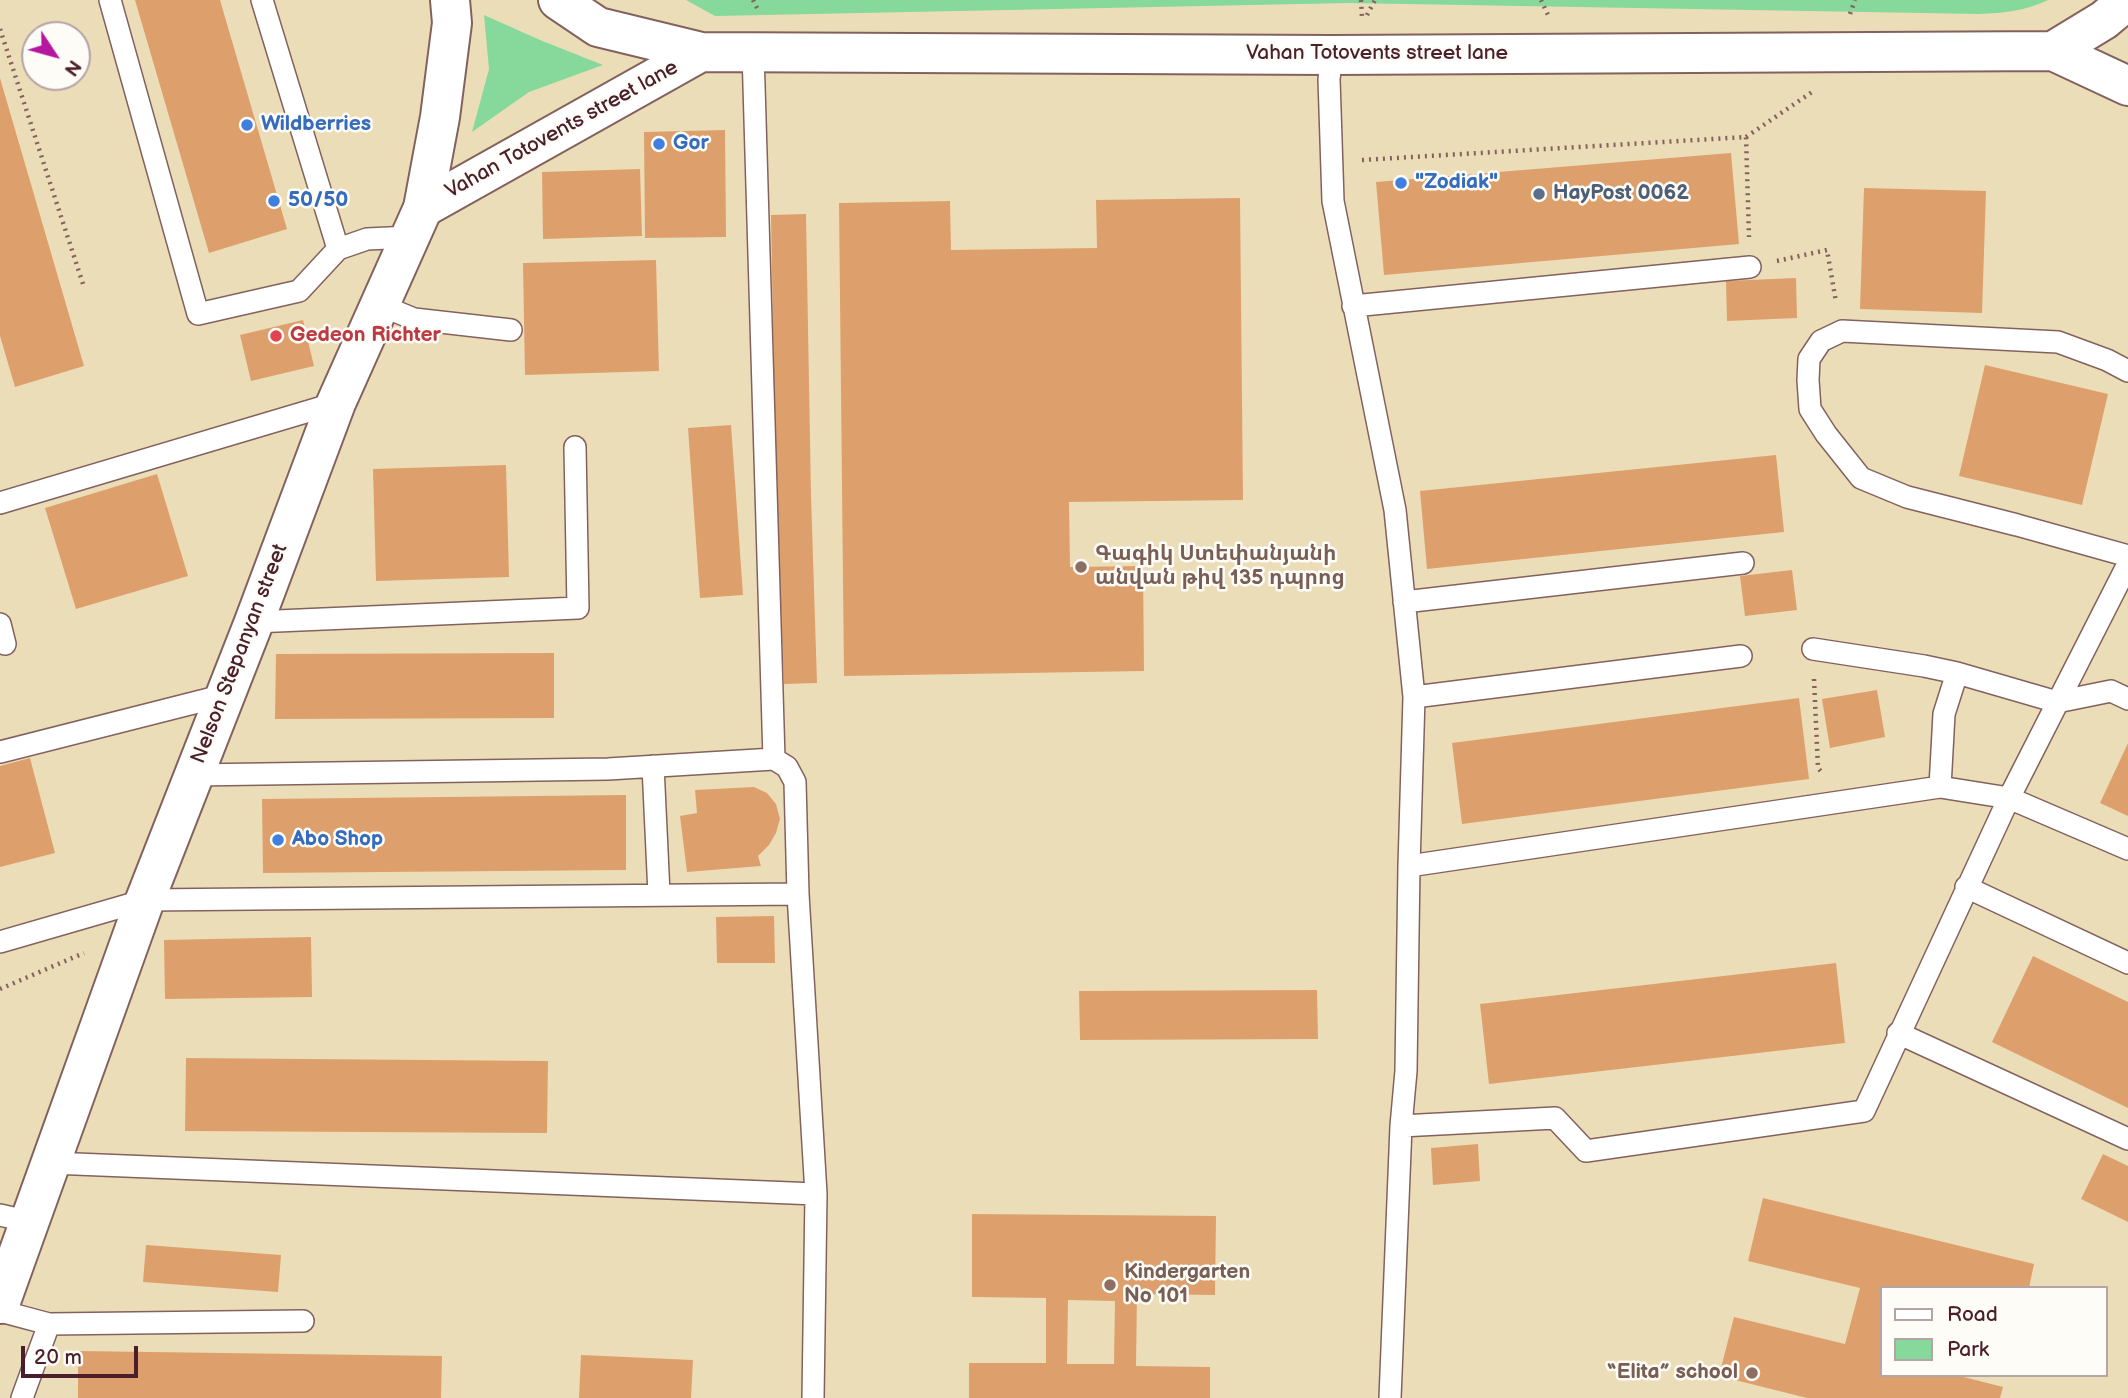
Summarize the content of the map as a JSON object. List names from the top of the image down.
{
  "streets": {
    "street": ["Vahan Totovents street lane", "Nelson Stepanyan street"]
  },
  "crossings": [
    ["Vahan Totovents street lane", "Nelson Stepanyan street"]
  ],
  "places": [
    "Wildberries",
    "Gor",
    "\"Zodiak\"",
    "HayPost 0062",
    "50/50",
    "Gedeon Richter",
    "Գագիկ Ստեփանյանի անվան թիվ 135 դպրոց",
    "Abo Shop",
    "Kindergarten No 101",
    "“Elita” school"
  ],
  "legend": ["Road", "Park"],
  "scale_bar": "20 m",
  "north": "bottom right"
}
